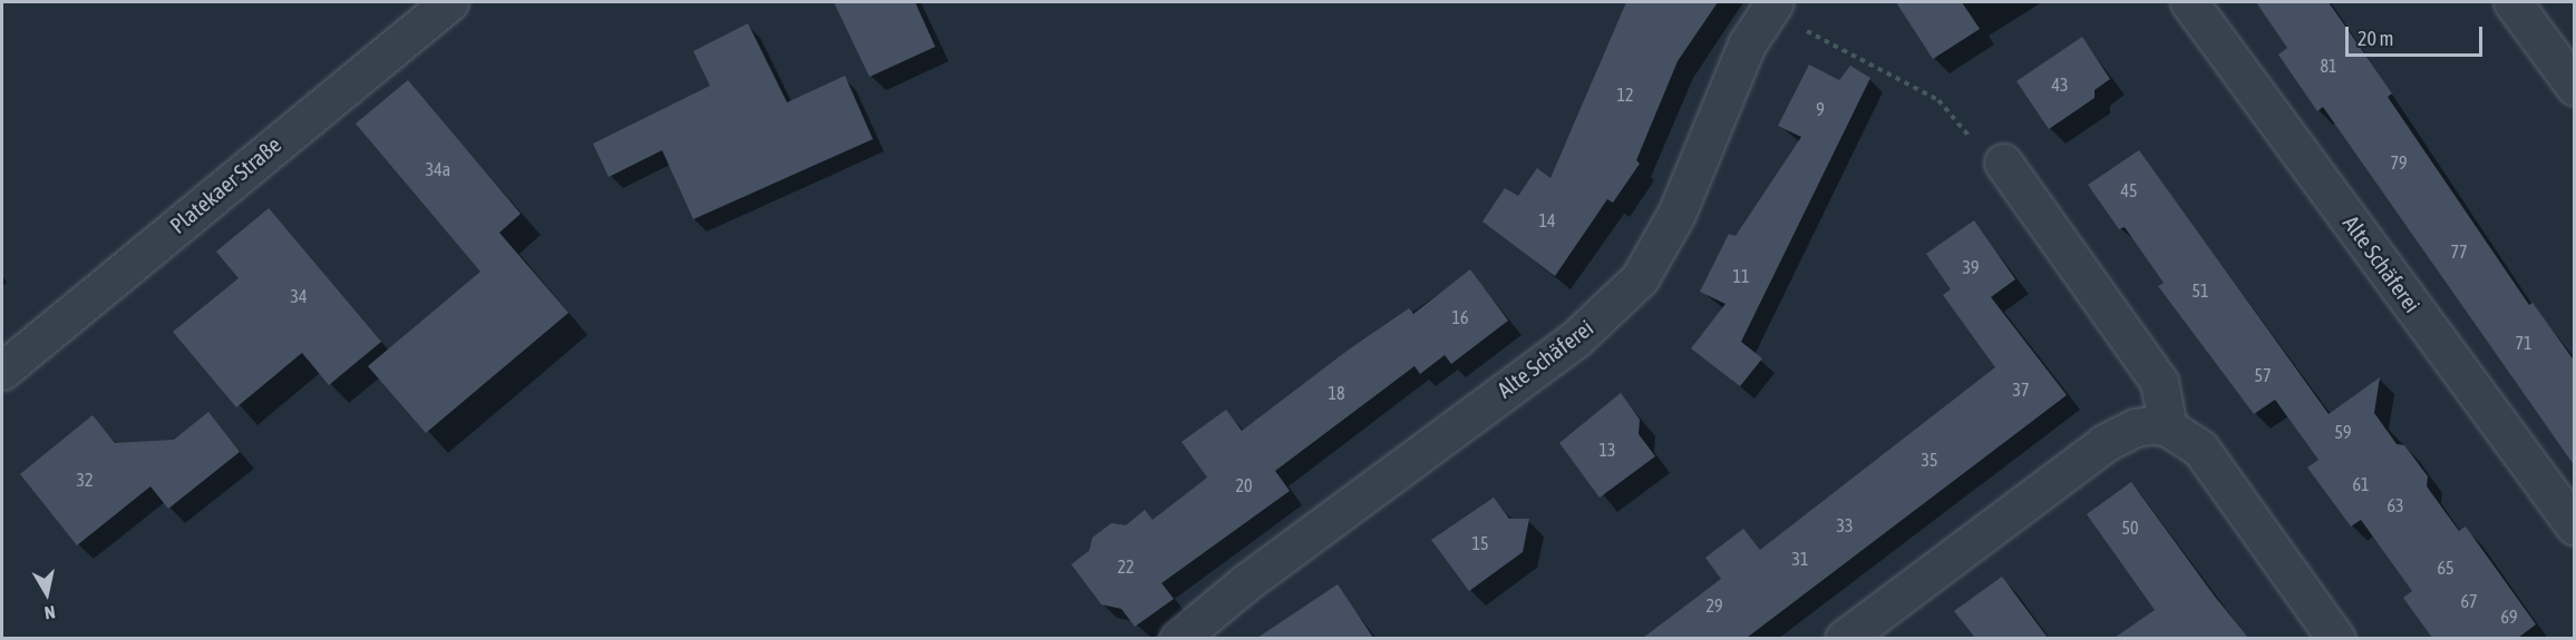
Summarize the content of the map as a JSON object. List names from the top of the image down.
{
  "streets": {
    "street": ["Platekaer Straße", "Alte Schäferei"]
  },
  "house_numbers": [
    "81",
    "43",
    "12",
    "9",
    "79",
    "34a",
    "45",
    "14",
    "77",
    "39",
    "11",
    "51",
    "34",
    "16",
    "71",
    "57",
    "37",
    "18",
    "59",
    "13",
    "35",
    "32",
    "61",
    "20",
    "63",
    "33",
    "50",
    "15",
    "31",
    "22",
    "65",
    "67",
    "29",
    "69"
  ],
  "scale_bar": "20 m",
  "north": "bottom"
}
